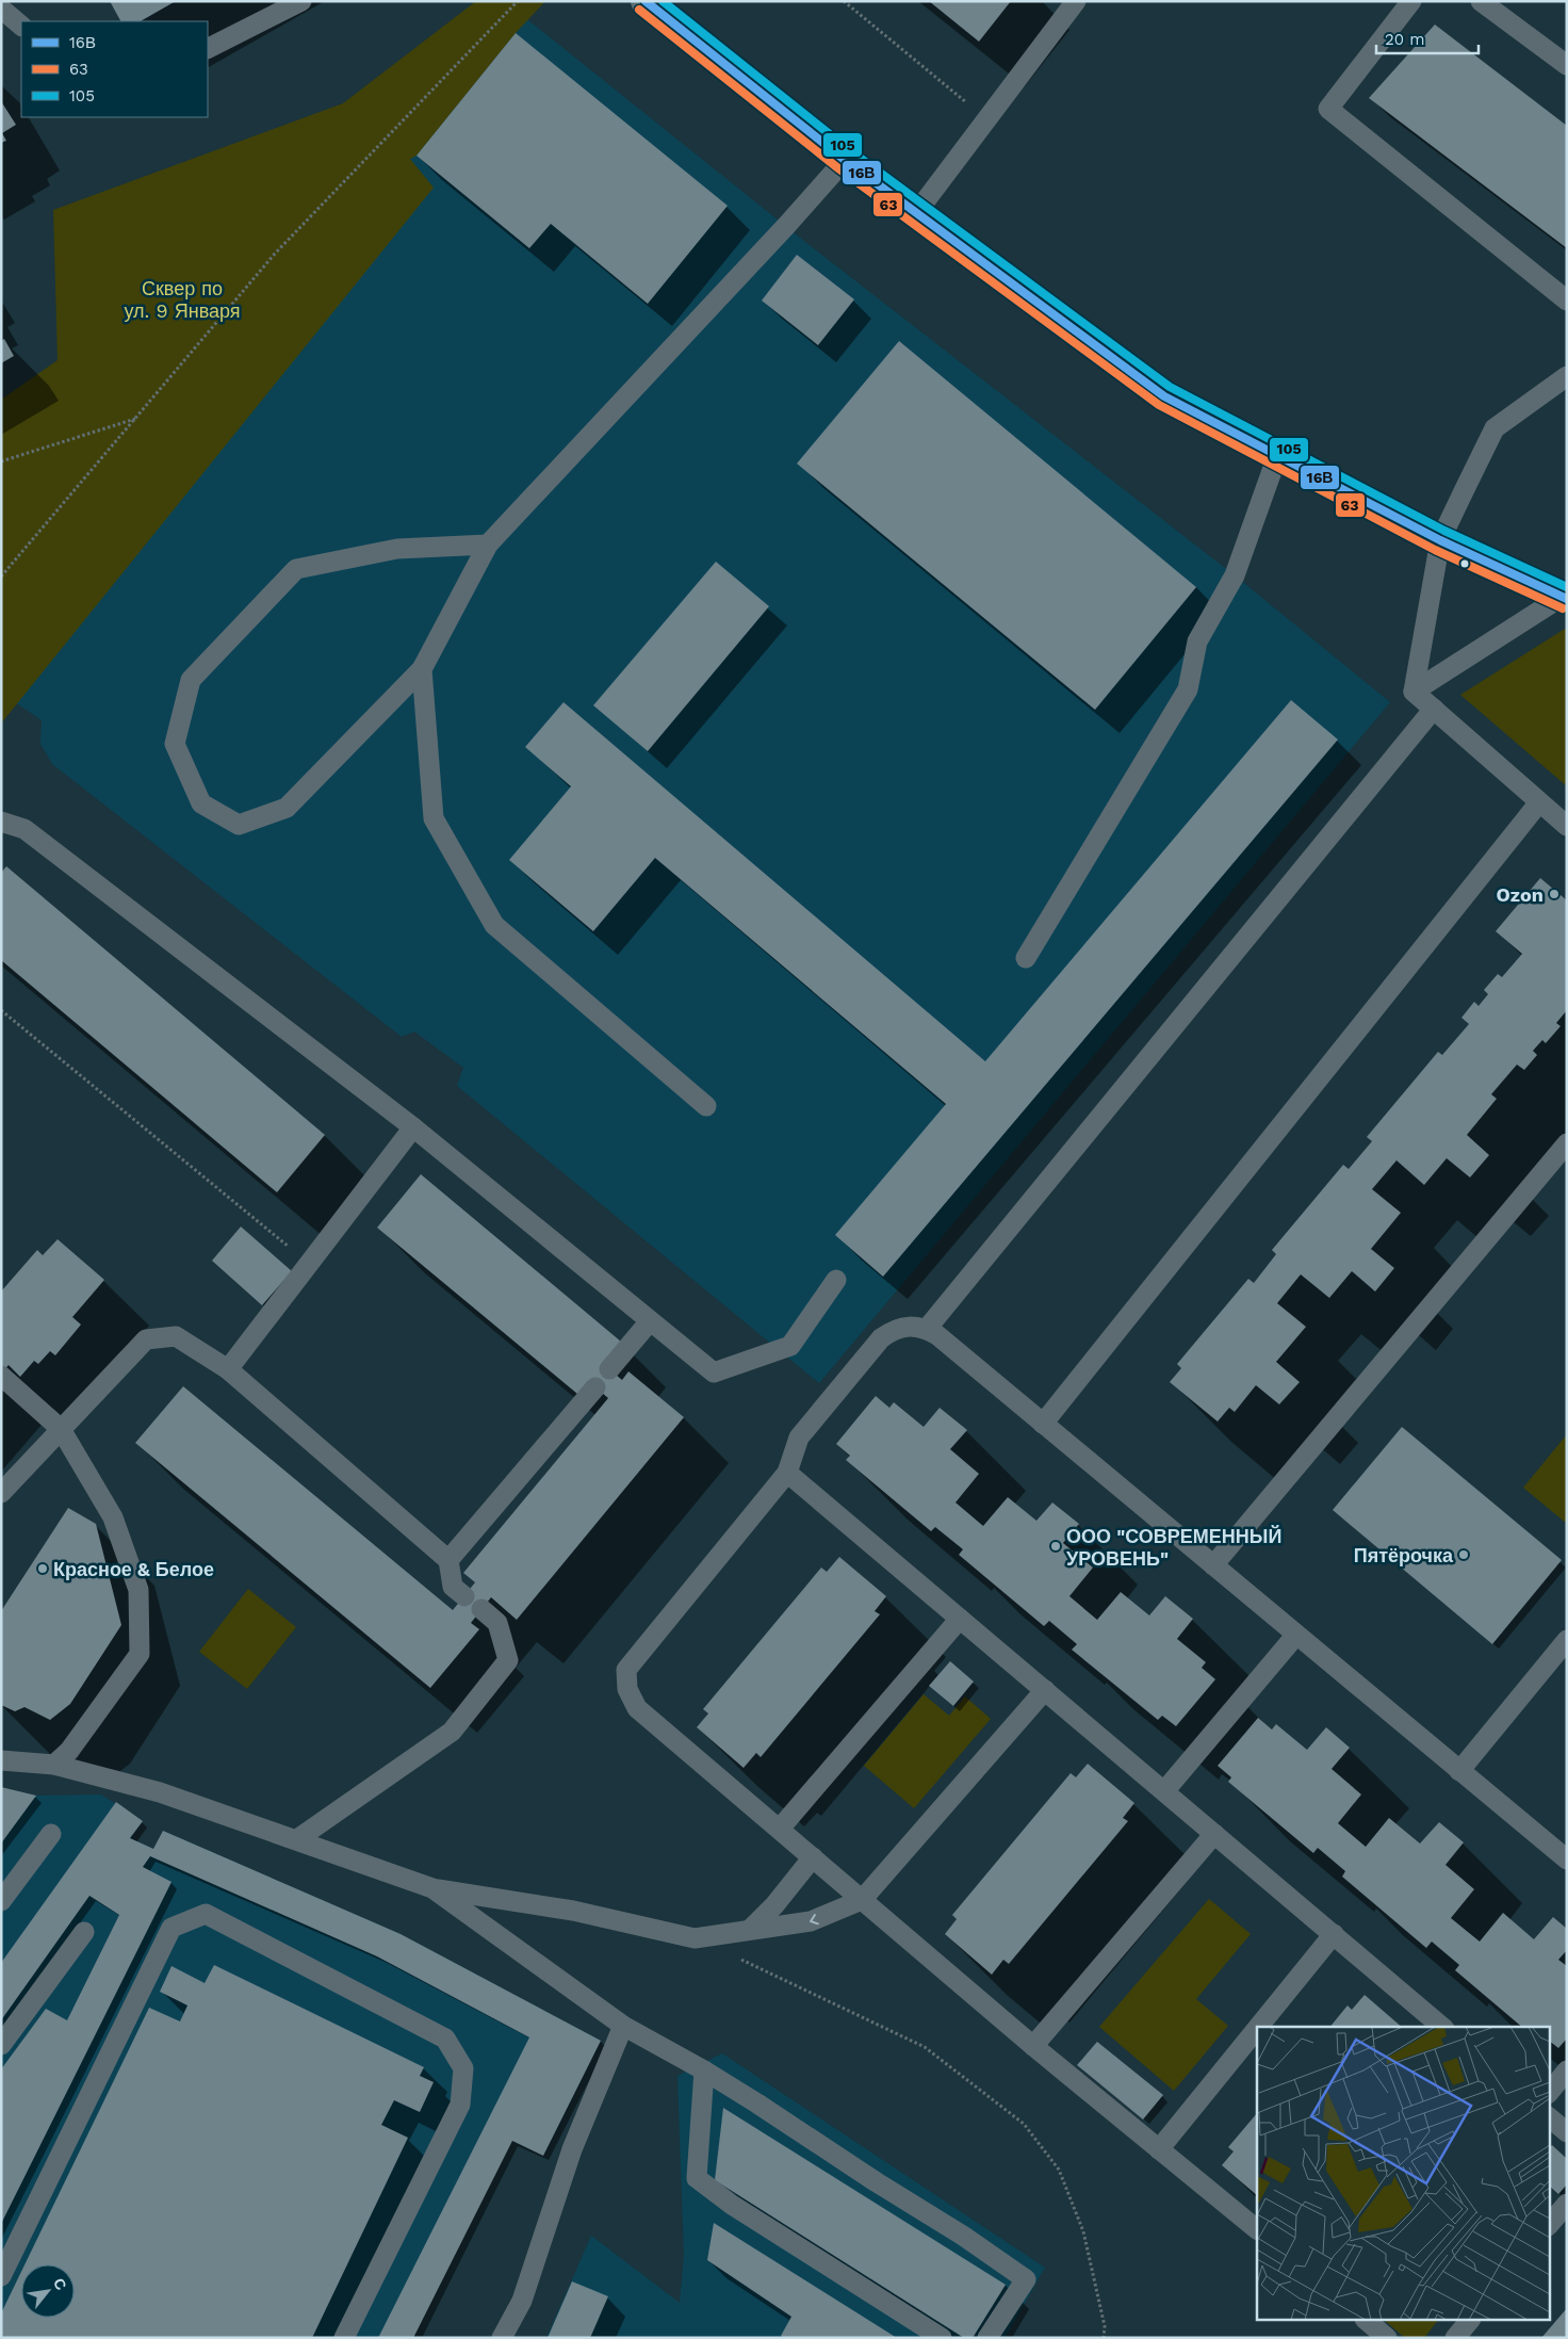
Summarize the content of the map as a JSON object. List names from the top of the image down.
{
  "parks": ["Сквер по ул. 9 Января"],
  "places": [
    "Ozon",
    "ООО \"СОВРЕМЕННЫЙ УРОВЕНЬ\"",
    "Пятёрочка",
    "Красное & Белое"
  ],
  "lines": ["transit line 16В", "transit line 105", "transit line 63"],
  "legend": ["16В", "63", "105"],
  "scale_bar": "20 m",
  "north": "top right"
}
